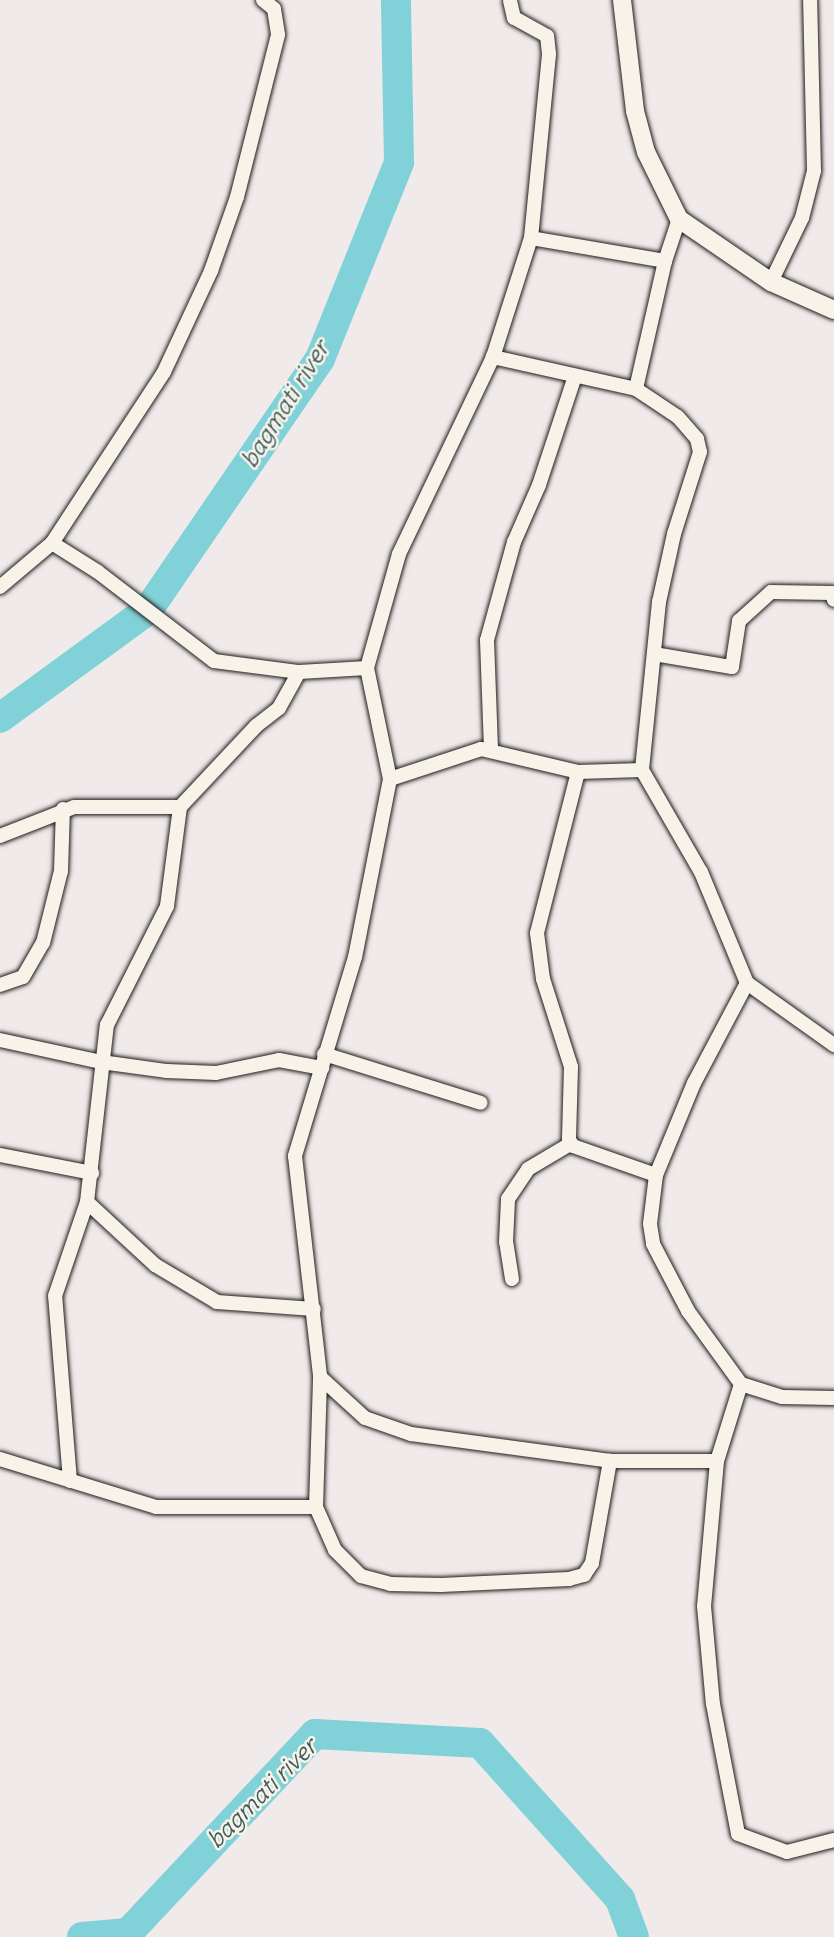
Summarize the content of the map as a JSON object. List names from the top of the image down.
{
  "water": ["bagmati river"]
}
